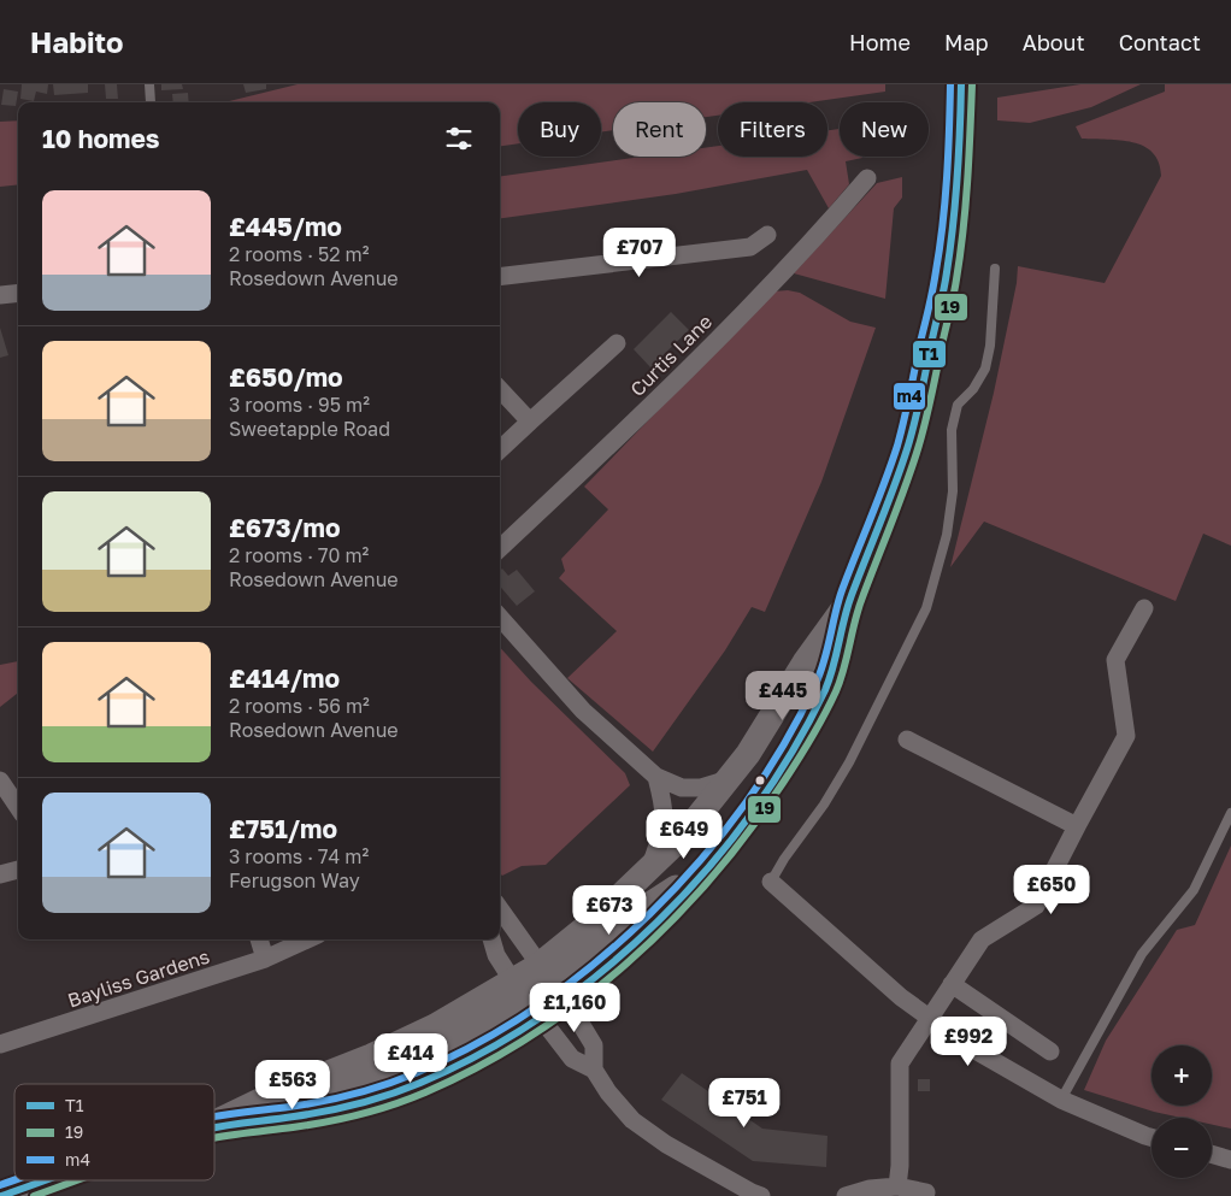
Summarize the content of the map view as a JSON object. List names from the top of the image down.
{
  "streets": {
    "street": ["Curtis Lane", "Bayliss Gardens"]
  },
  "lines": ["transit line T1", "transit line 19", "transit line m4"],
  "legend": ["T1", "19", "m4"],
  "page": {
    "header": "Habito",
    "nav": [
      "Home",
      "Map",
      "About",
      "Contact"
    ],
    "chip": [
      "Buy",
      "Rent",
      "Filters",
      "New"
    ],
    "heading": "10 homes",
    "list": [
      {
        "name": "£445/mo",
        "note": "2 rooms · 52 m² · Rosedown Avenue"
      },
      {
        "name": "£650/mo",
        "note": "3 rooms · 95 m² · Sweetapple Road"
      },
      {
        "name": "£673/mo",
        "note": "2 rooms · 70 m² · Rosedown Avenue"
      },
      {
        "name": "£414/mo",
        "note": "2 rooms · 56 m² · Rosedown Avenue"
      },
      {
        "name": "£751/mo",
        "note": "3 rooms · 74 m² · Ferugson Way"
      }
    ],
    "price": [
      "£707",
      "£445",
      "£649",
      "£650",
      "£673",
      "£1,160",
      "£992",
      "£414",
      "£563",
      "£751"
    ],
    "map_buttons": ["+", "−"]
  }
}
